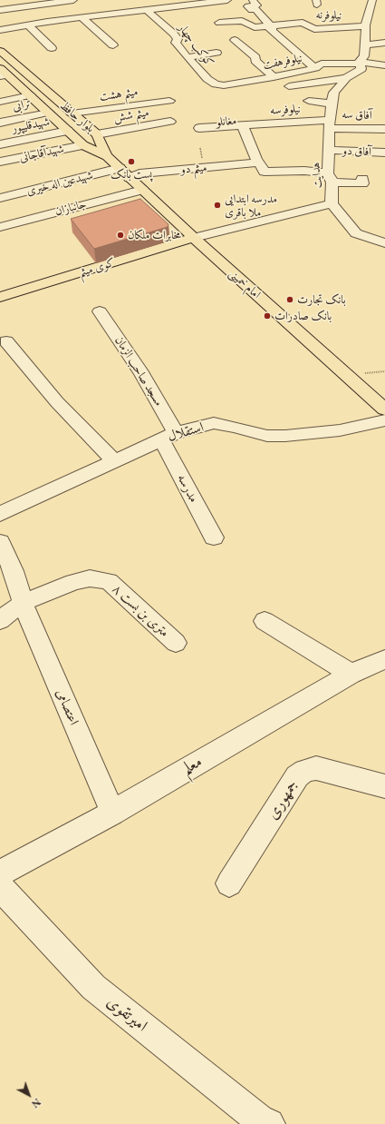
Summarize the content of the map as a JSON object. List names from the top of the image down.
{
  "streets": {
    "main road": ["بلوار حافظ", "کوی میثم", "امام خمینی"],
    "street": [
      "نیلوفرنه",
      "کوکب چهار",
      "نیلوفرهفت",
      "میثم هشت",
      "ترابی",
      "نیلوفرسه",
      "میثم شش",
      "آفاق سه",
      "مغانلو",
      "شهیدقلیپور",
      "آفاق دو",
      "شهیدآقاجانی",
      "میثم دو",
      "هدایت",
      "شهیدعین اله خیری",
      "جانبازان",
      "مسجد صاحب الزمان",
      "استقلال",
      "مدرسه",
      "۸ متری بن بست",
      "اعتصامی",
      "معلم",
      "جمهوری",
      "امیرتقوی"
    ]
  },
  "crossings": [
    ["نیلوفرنه", "هدایت"],
    ["کوکب چهار", "نیلوفرهفت"],
    ["نیلوفرهفت", "هدایت"],
    ["میثم هشت", "بلوار حافظ"],
    ["ترابی", "بلوار حافظ"],
    ["نیلوفرسه", "آفاق سه"],
    ["نیلوفرسه", "مغانلو"],
    ["نیلوفرسه", "هدایت"],
    ["میثم شش", "بلوار حافظ"],
    ["آفاق سه", "هدایت"],
    ["بلوار حافظ", "شهیدقلیپور"],
    ["بلوار حافظ", "شهیدآقاجانی"],
    ["بلوار حافظ", "امام خمینی"],
    ["آفاق دو", "هدایت"],
    ["میثم دو", "هدایت"],
    ["میثم دو", "امام خمینی"],
    ["هدایت", "کوی میثم"],
    ["هدایت", "امام خمینی"],
    ["شهیدعین اله خیری", "امام خمینی"],
    ["جانبازان", "امام خمینی"],
    ["کوی میثم", "امام خمینی"],
    ["مسجد صاحب الزمان", "استقلال"],
    ["مسجد صاحب الزمان", "مدرسه"],
    ["استقلال", "مدرسه"],
    ["۸ متری بن بست", "اعتصامی"],
    ["اعتصامی", "معلم"]
  ],
  "places": [
    "پست بانک",
    "مدرسه ابتدایی ملا باقری",
    "مخابرات ملکان",
    "بانک تجارت",
    "بانک صادرات"
  ],
  "north": "bottom right"
}
